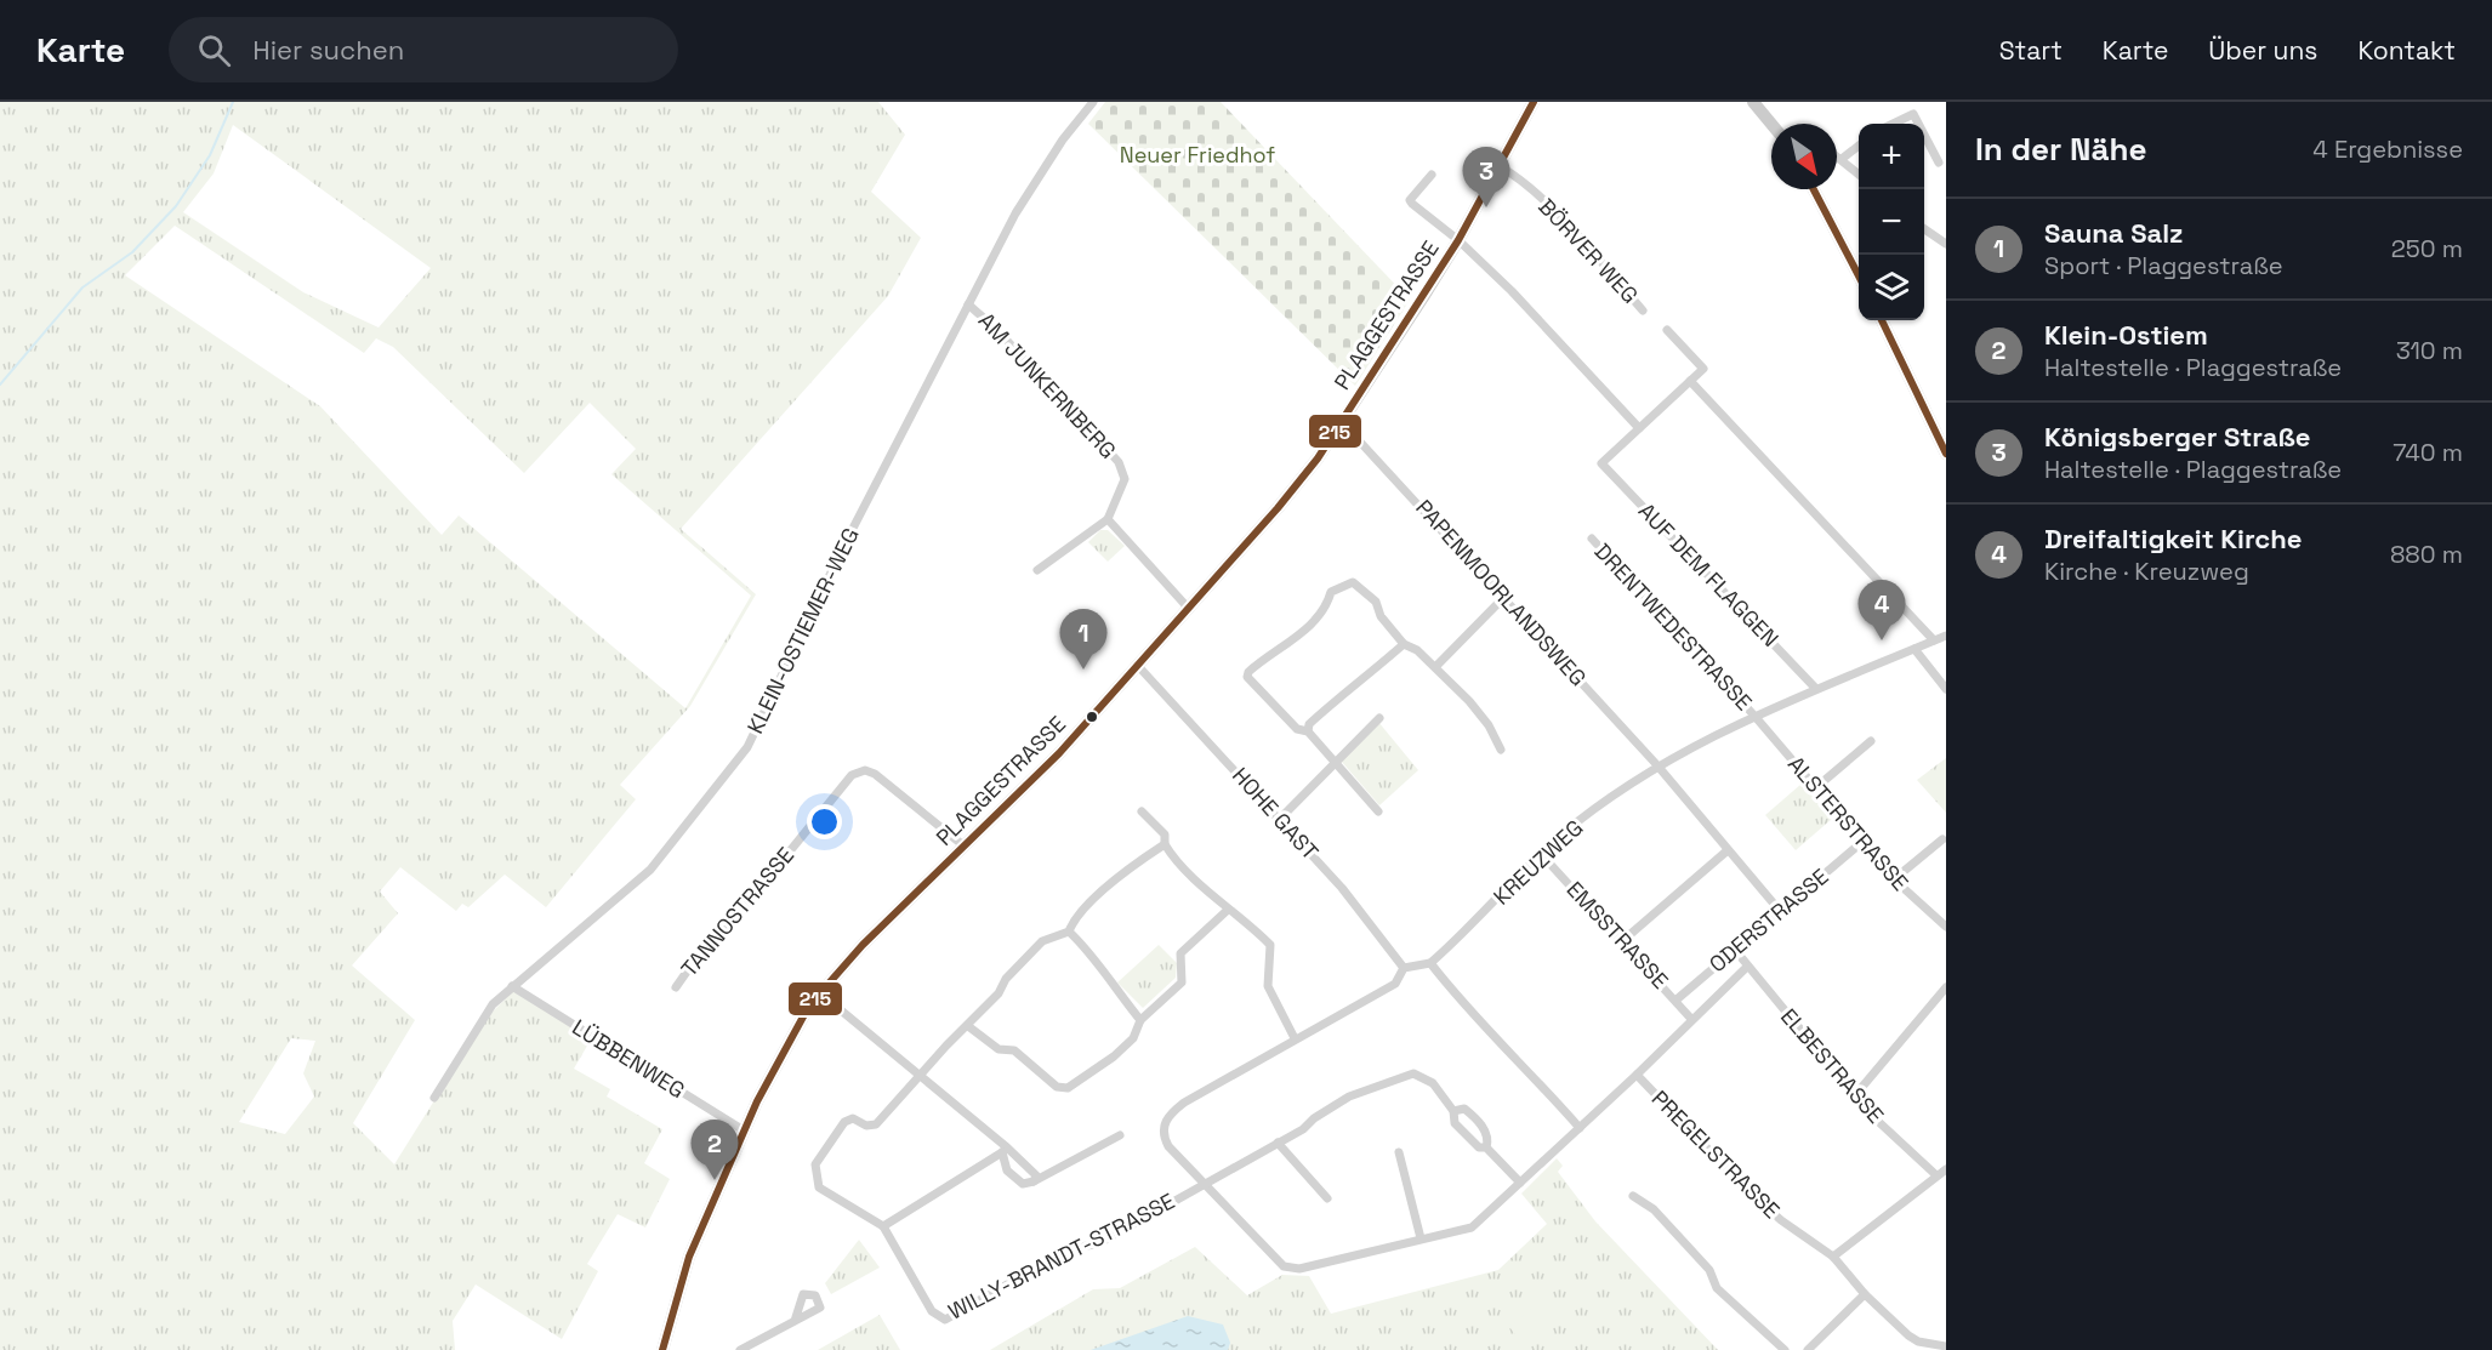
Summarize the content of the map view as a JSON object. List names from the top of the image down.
{
  "streets": {
    "street": [
      "BÖRVER WEG",
      "PLAGGESTRASSE",
      "AM JUNKERNBERG",
      "AUF DEM FLAGGEN",
      "PAPENMOORLANDSWEG",
      "DRENTWEDESTRASSE",
      "KLEIN-OSTIEMER-WEG",
      "HOHE GAST",
      "ALSTERSTRASSE",
      "KREUZWEG",
      "TANNOSTRASSE",
      "ODERSTRASSE",
      "EMSSTRASSE",
      "LÜBBENWEG",
      "ELBESTRASSE",
      "PREGELSTRASSE",
      "WILLY-BRANDT-STRASSE"
    ]
  },
  "crossings": [
    ["BÖRVER WEG", "PLAGGESTRASSE"],
    ["PLAGGESTRASSE", "PAPENMOORLANDSWEG"],
    ["PLAGGESTRASSE", "HOHE GAST"],
    ["PLAGGESTRASSE", "TANNOSTRASSE"],
    ["PLAGGESTRASSE", "LÜBBENWEG"],
    ["AM JUNKERNBERG", "KLEIN-OSTIEMER-WEG"],
    ["AUF DEM FLAGGEN", "KREUZWEG"],
    ["PAPENMOORLANDSWEG", "KREUZWEG"],
    ["PAPENMOORLANDSWEG", "ODERSTRASSE"],
    ["DRENTWEDESTRASSE", "ALSTERSTRASSE"],
    ["DRENTWEDESTRASSE", "KREUZWEG"],
    ["KLEIN-OSTIEMER-WEG", "LÜBBENWEG"],
    ["ALSTERSTRASSE", "KREUZWEG"],
    ["ALSTERSTRASSE", "ODERSTRASSE"],
    ["KREUZWEG", "EMSSTRASSE"],
    ["ODERSTRASSE", "EMSSTRASSE"],
    ["ODERSTRASSE", "ELBESTRASSE"],
    ["ODERSTRASSE", "PREGELSTRASSE"],
    ["ODERSTRASSE", "WILLY-BRANDT-STRASSE"]
  ],
  "parks": ["Neuer Friedhof"],
  "lines": ["transit line 215"],
  "north": "bottom right",
  "page": {
    "header": "Karte",
    "search": "Hier suchen",
    "nav": [
      "Start",
      "Karte",
      "Über uns",
      "Kontakt"
    ],
    "heading": ["In der Nähe", "4 Ergebnisse"],
    "map_buttons": ["+", "−"],
    "pins": [
      "3",
      "4",
      "1",
      "2"
    ],
    "list": [
      {
        "mark": "1",
        "name": "Sauna Salz",
        "note": "Sport · Plaggestraße",
        "value": "250 m"
      },
      {
        "mark": "2",
        "name": "Klein-Ostiem",
        "note": "Haltestelle · Plaggestraße",
        "value": "310 m"
      },
      {
        "mark": "3",
        "name": "Königsberger Straße",
        "note": "Haltestelle · Plaggestraße",
        "value": "740 m"
      },
      {
        "mark": "4",
        "name": "Dreifaltigkeit Kirche",
        "note": "Kirche · Kreuzweg",
        "value": "880 m"
      }
    ]
  }
}
